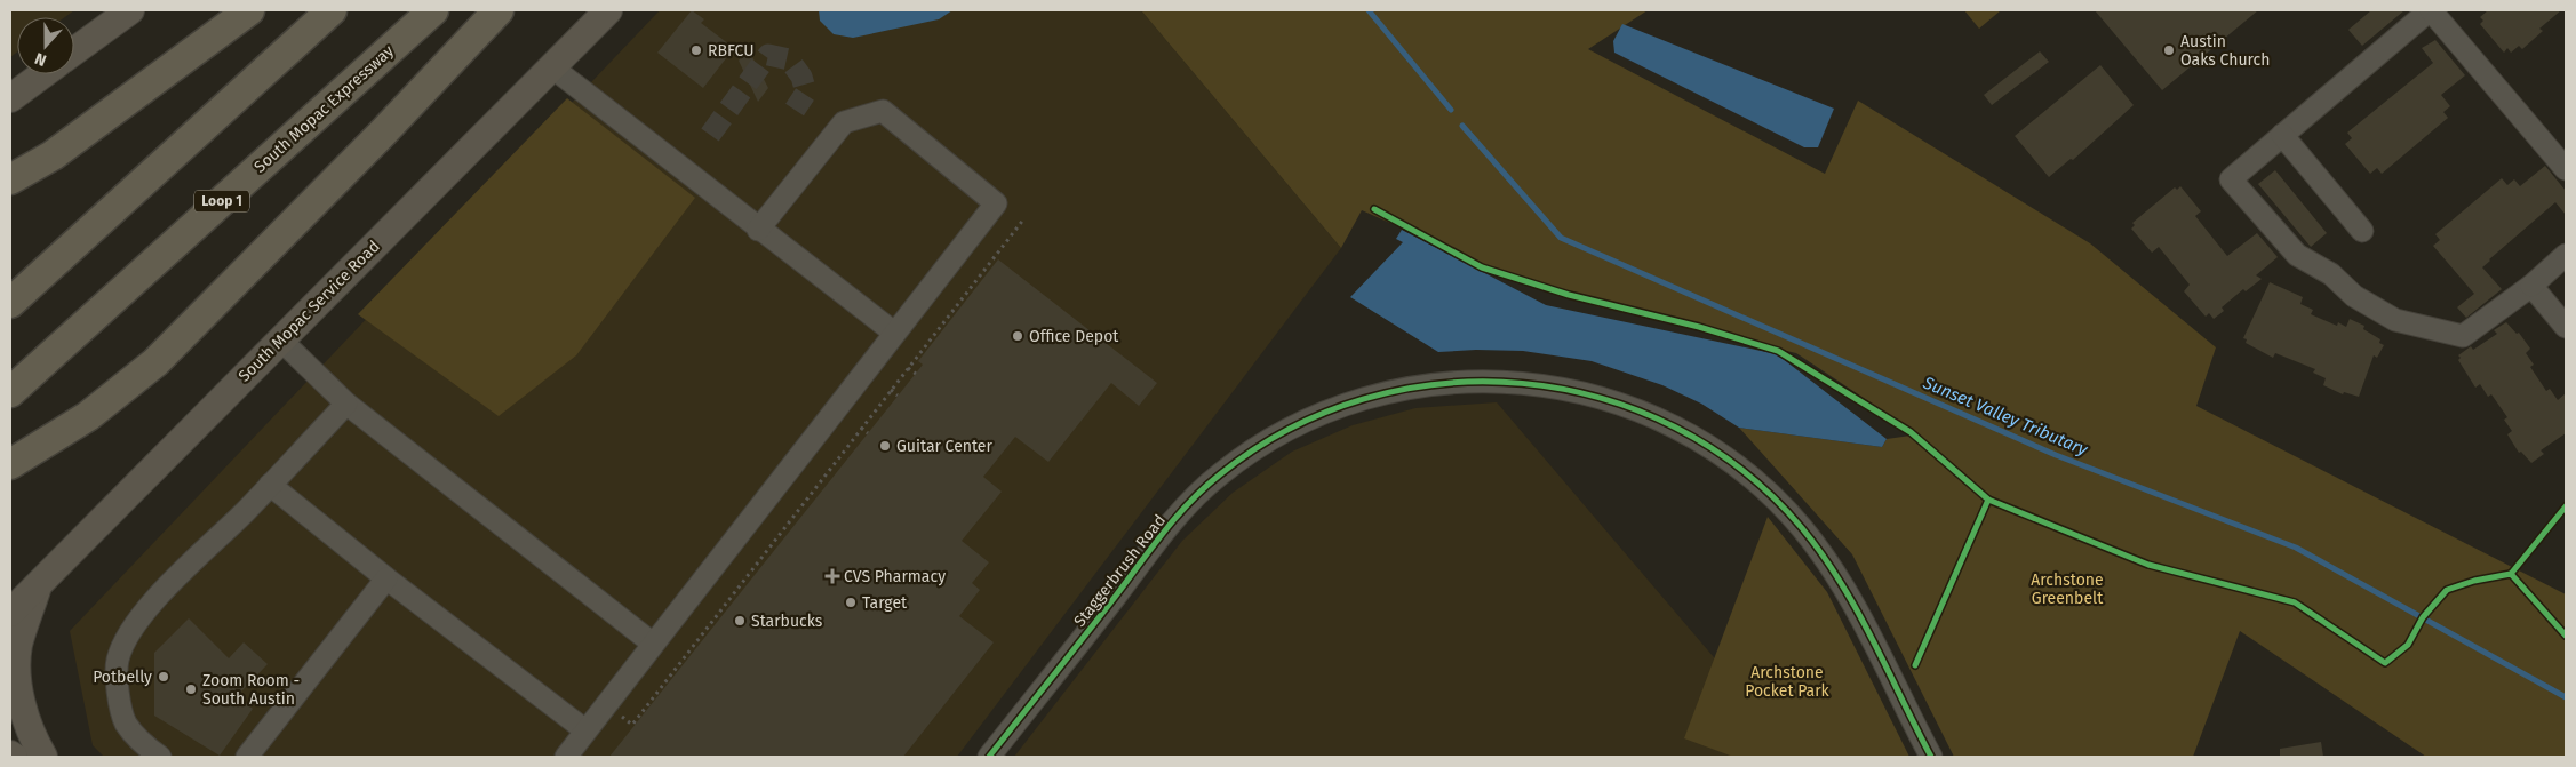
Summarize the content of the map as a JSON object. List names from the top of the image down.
{
  "streets": {
    "highway": ["South Mopac Expressway", "Loop 1"],
    "main road": ["South Mopac Service Road"],
    "street": ["Staggerbrush Road"]
  },
  "water": ["Sunset Valley Tributary"],
  "parks": ["Archstone Greenbelt", "Archstone Pocket Park"],
  "places": {
    "other": [
      "RBFCU",
      "Austin Oaks Church",
      "Office Depot",
      "Guitar Center",
      "Target",
      "Starbucks",
      "Potbelly",
      "Zoom Room - South Austin"
    ],
    "health": ["CVS Pharmacy"]
  },
  "north": "bottom"
}
